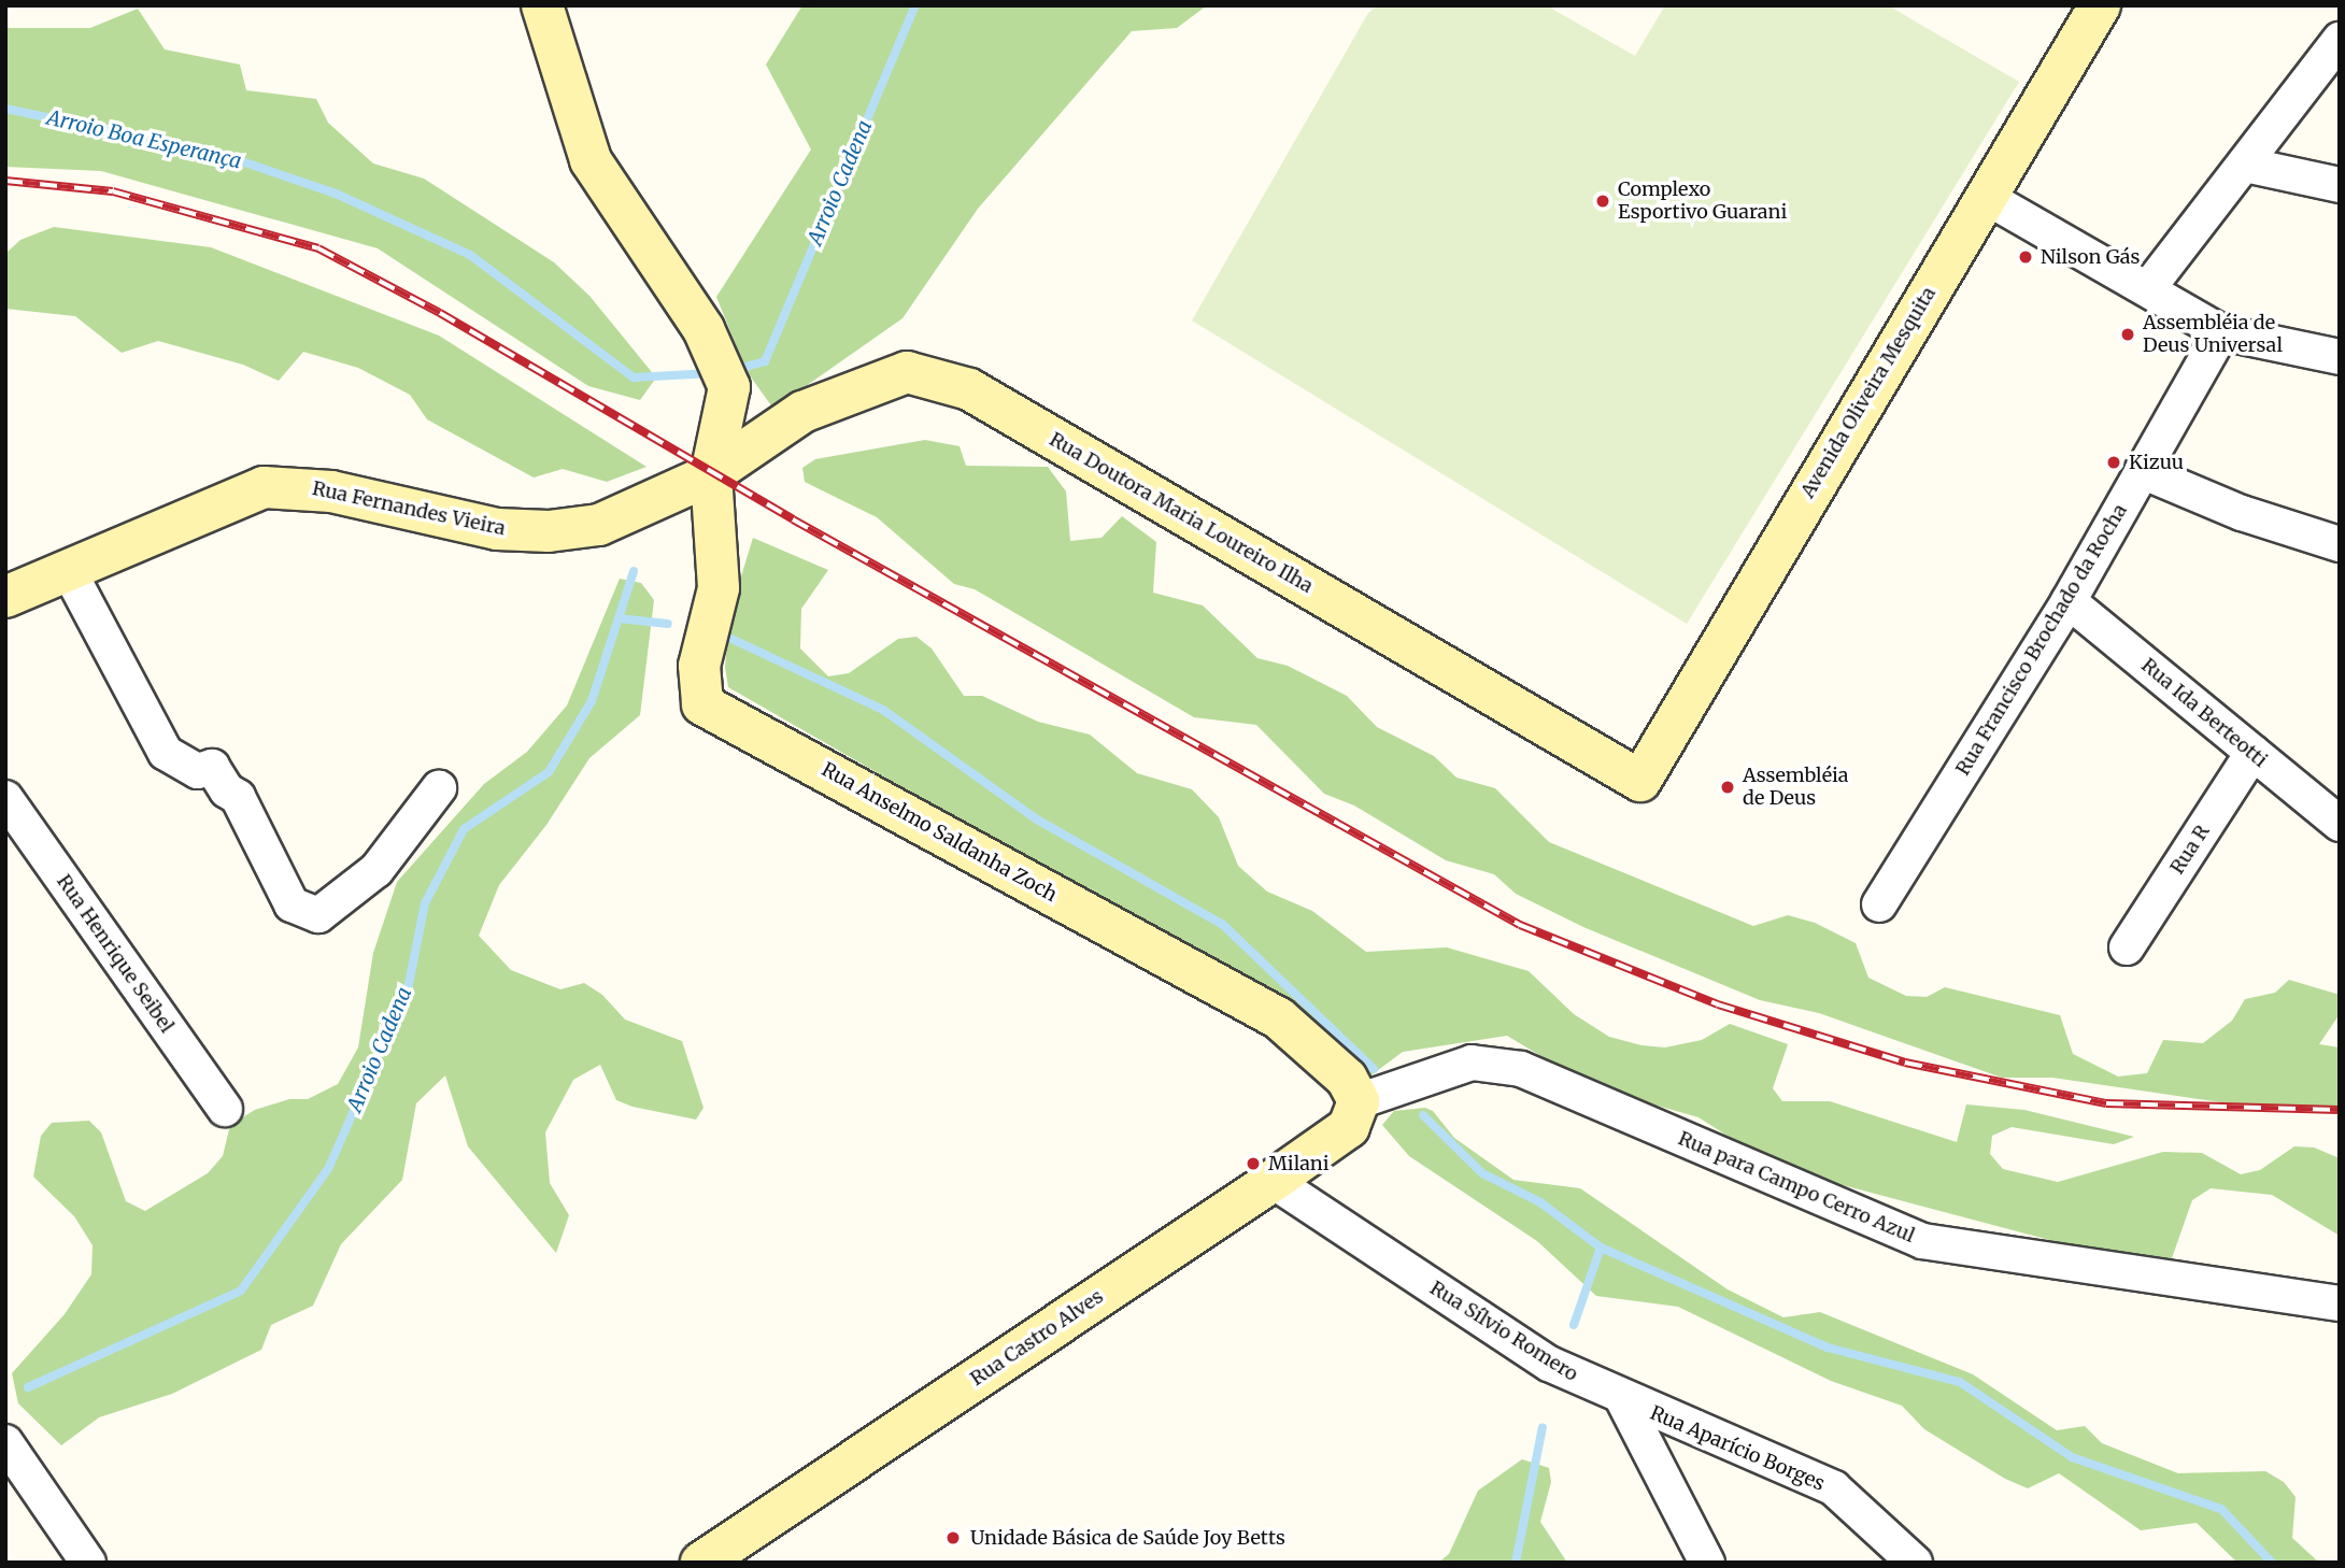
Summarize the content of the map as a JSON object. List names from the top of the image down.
{
  "streets": {
    "street": [
      "Avenida Oliveira Mesquita",
      "Rua Fernandes Vieira",
      "Rua Doutora Maria Loureiro Ilha",
      "Rua Francisco Brochado da Rocha",
      "Rua Ida Berteotti",
      "Rua Anselmo Saldanha Zoch",
      "Rua R",
      "Rua Henrique Seibel",
      "Rua para Campo Cerro Azul",
      "Rua Sílvio Romero",
      "Rua Castro Alves",
      "Rua Aparício Borges"
    ]
  },
  "crossings": [
    ["Avenida Oliveira Mesquita", "Rua Doutora Maria Loureiro Ilha"],
    ["Rua Fernandes Vieira", "Rua Doutora Maria Loureiro Ilha"],
    ["Rua Fernandes Vieira", "Rua Anselmo Saldanha Zoch"],
    ["Rua Doutora Maria Loureiro Ilha", "Rua Anselmo Saldanha Zoch"],
    ["Rua Francisco Brochado da Rocha", "Rua Ida Berteotti"],
    ["Rua Ida Berteotti", "Rua R"],
    ["Rua Anselmo Saldanha Zoch", "Rua para Campo Cerro Azul"],
    ["Rua Anselmo Saldanha Zoch", "Rua Castro Alves"],
    ["Rua para Campo Cerro Azul", "Rua Castro Alves"],
    ["Rua Sílvio Romero", "Rua Castro Alves"],
    ["Rua Sílvio Romero", "Rua Aparício Borges"]
  ],
  "water": ["Arroio Boa Esperança", "Arroio Cadena"],
  "places": [
    "Complexo Esportivo Guarani",
    "Nilson Gás",
    "Assembléia de Deus Universal",
    "Kizuu",
    "Assembléia de Deus",
    "Milani",
    "Unidade Básica de Saúde Joy Betts"
  ]
}
